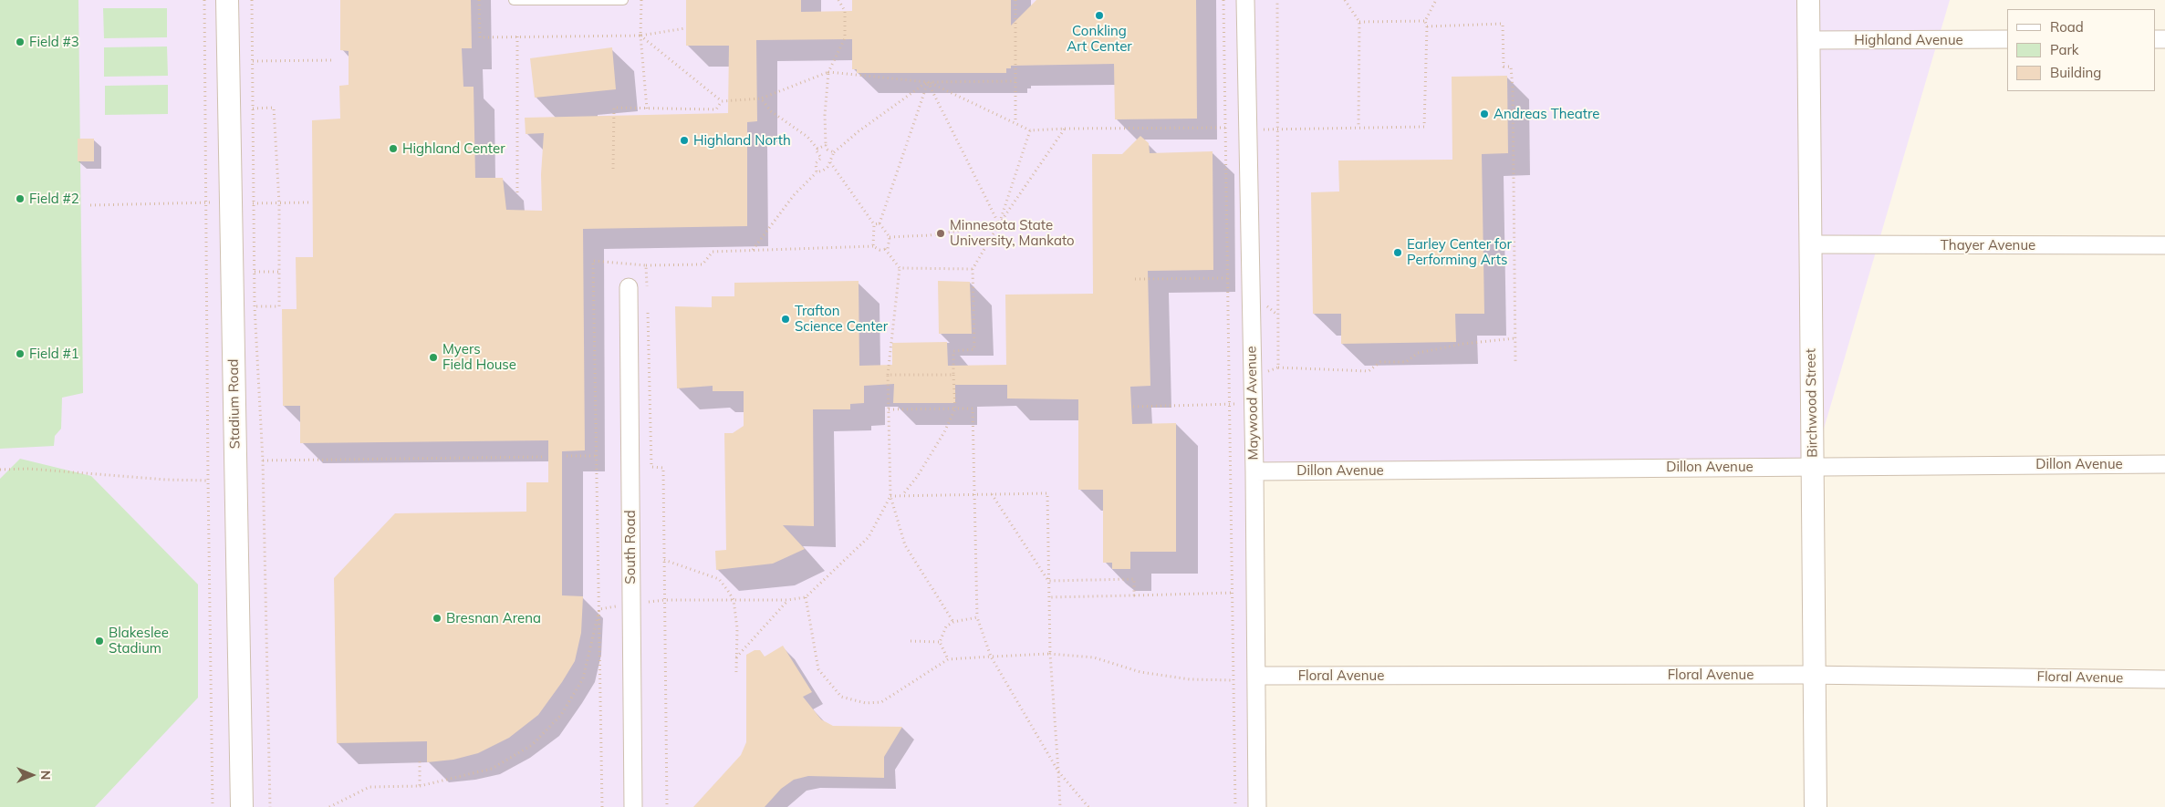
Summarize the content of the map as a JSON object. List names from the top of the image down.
{
  "streets": {
    "street": [
      "Highland Avenue",
      "Thayer Avenue",
      "Maywood Avenue",
      "Birchwood Street",
      "Stadium Road",
      "Dillon Avenue",
      "South Road",
      "Floral Avenue"
    ]
  },
  "crossings": [
    ["Highland Avenue", "Birchwood Street"],
    ["Thayer Avenue", "Birchwood Street"],
    ["Maywood Avenue", "Dillon Avenue"],
    ["Maywood Avenue", "Floral Avenue"],
    ["Birchwood Street", "Dillon Avenue"],
    ["Birchwood Street", "Floral Avenue"]
  ],
  "places": [
    "Conkling Art Center",
    "Field #3",
    "Andreas Theatre",
    "Highland North",
    "Highland Center",
    "Field #2",
    "Minnesota State University, Mankato",
    "Earley Center for Performing Arts",
    "Trafton Science Center",
    "Field #1",
    "Myers Field House",
    "Bresnan Arena",
    "Blakeslee Stadium"
  ],
  "legend": ["Road", "Park", "Building"],
  "north": "right"
}
